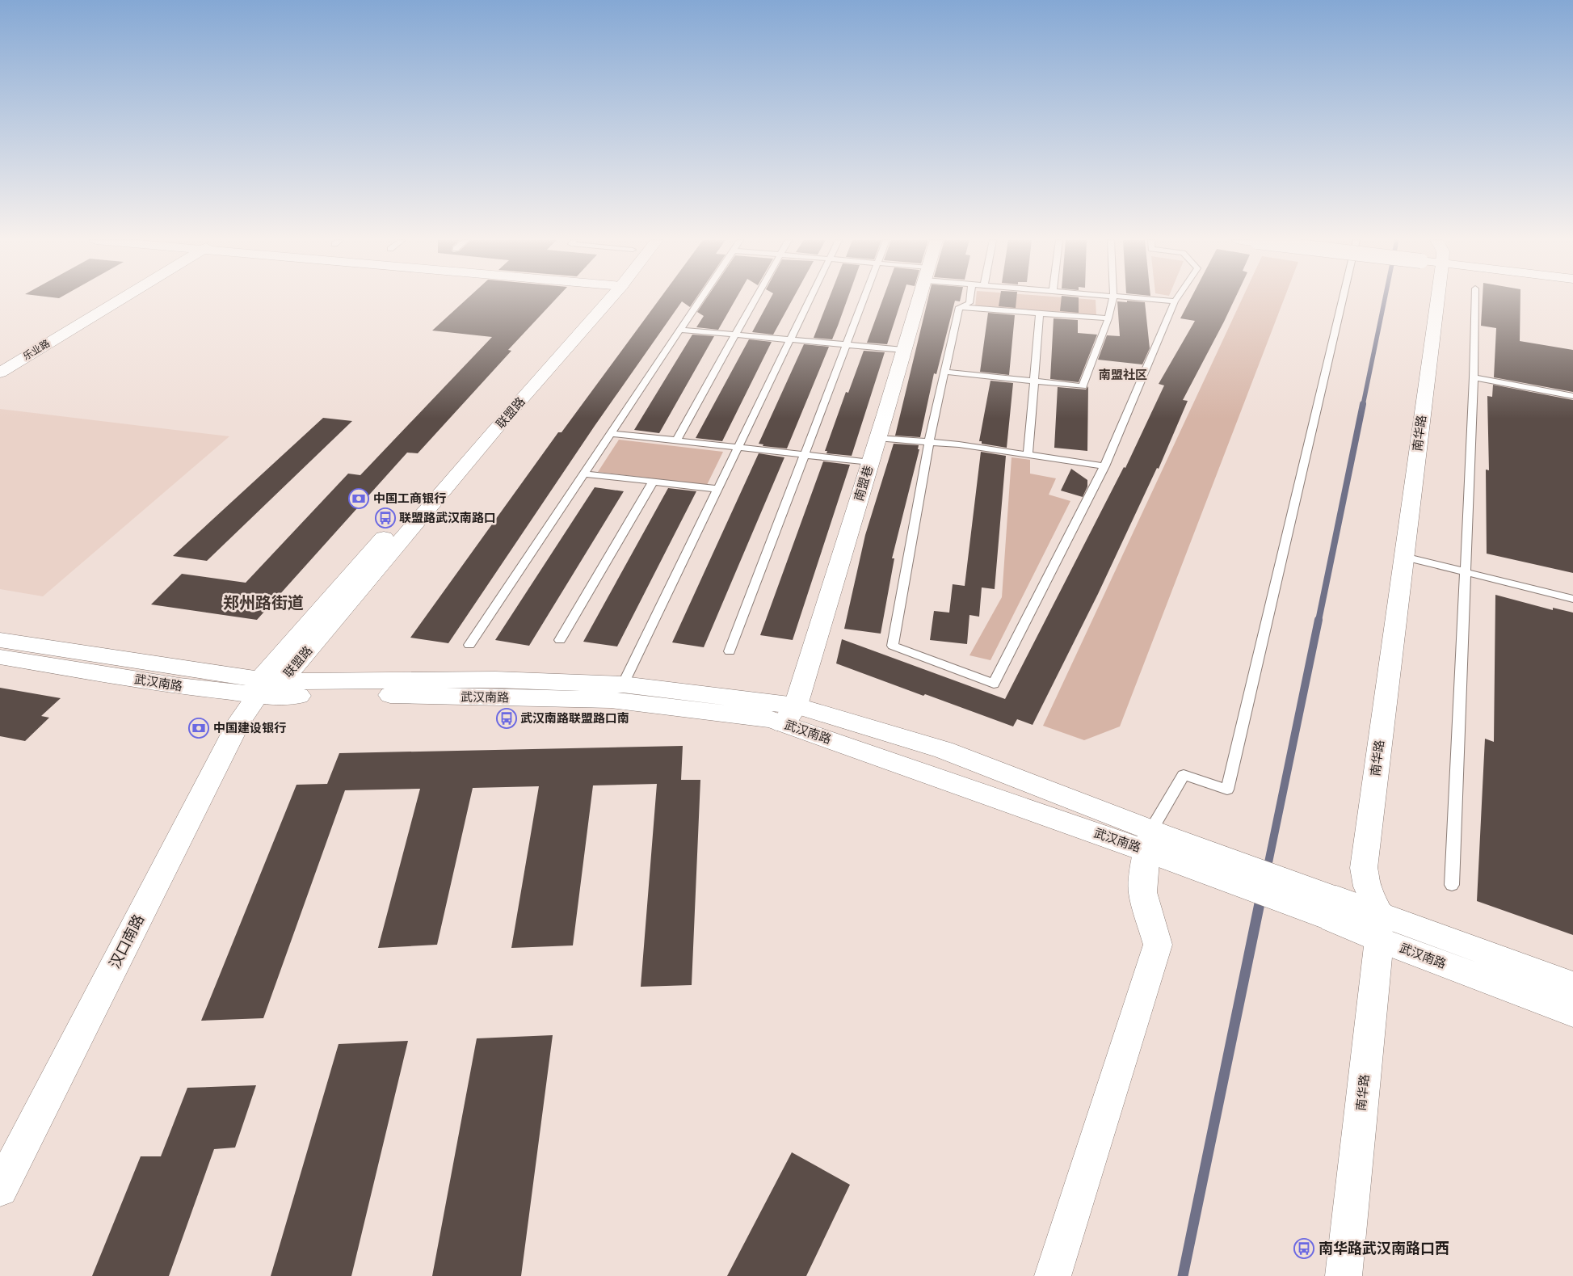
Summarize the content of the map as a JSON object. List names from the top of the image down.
{
  "streets": {
    "street": [
      "乐业路",
      "联盟路",
      "南华路",
      "南盟巷",
      "武汉南路",
      "汉口南路"
    ]
  },
  "crossings": [
    ["联盟路", "武汉南路"],
    ["联盟路", "汉口南路"],
    ["南华路", "武汉南路"],
    ["南盟巷", "武汉南路"],
    ["武汉南路", "汉口南路"]
  ],
  "districts": ["南盟社区", "郑州路街道"],
  "places": {
    "bank": ["中国工商银行", "中国建设银行"],
    "bus stop": ["联盟路武汉南路口", "武汉南路联盟路口南", "南华路武汉南路口西"]
  }
}
